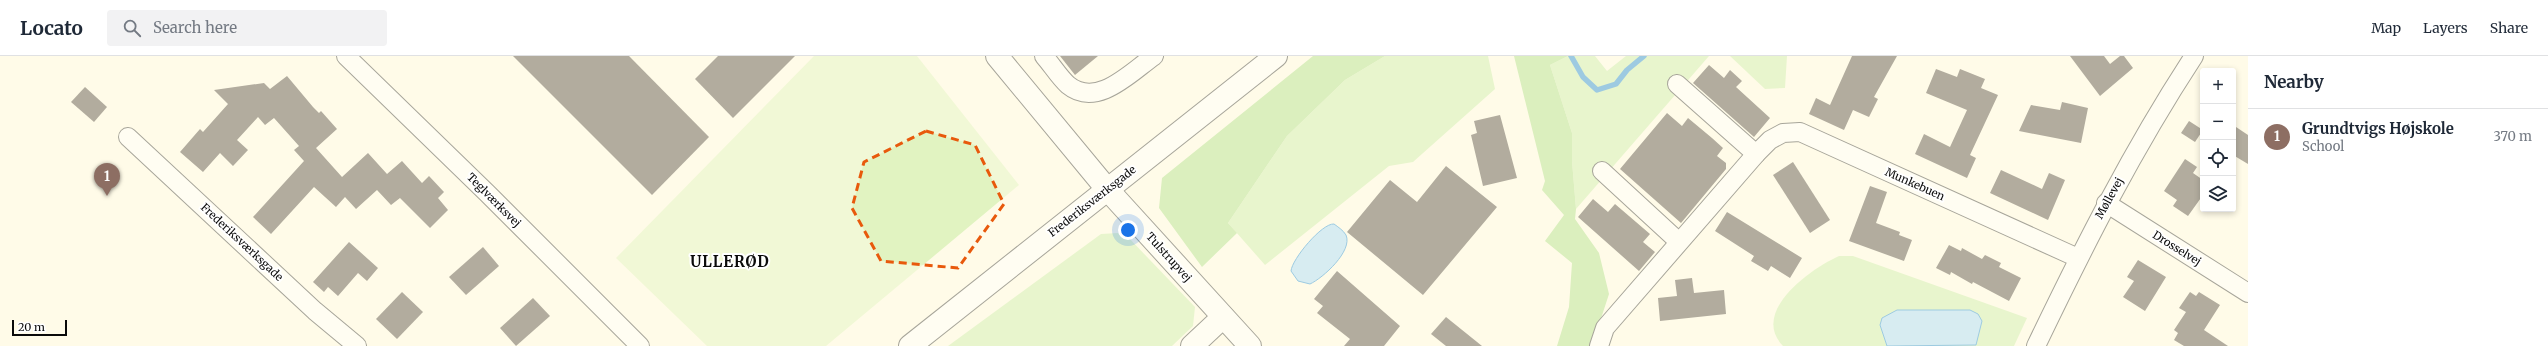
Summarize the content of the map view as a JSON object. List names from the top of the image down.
{
  "streets": {
    "street": [
      "Munkebuen",
      "Møllevej",
      "Teglværksvej",
      "Frederiksværksgade",
      "Drosselvej",
      "Tulstrupvej"
    ]
  },
  "crossings": [
    ["Munkebuen", "Møllevej"],
    ["Møllevej", "Drosselvej"],
    ["Frederiksværksgade", "Tulstrupvej"]
  ],
  "districts": ["ULLERØD"],
  "scale_bar": "20 m",
  "page": {
    "header": "Locato",
    "search": "Search here",
    "nav": ["Map", "Layers", "Share"],
    "heading": "Nearby",
    "map_buttons": ["+", "−"],
    "list": [
      {
        "mark": "1",
        "name": "Grundtvigs Højskole",
        "note": "School",
        "value": "370 m"
      }
    ],
    "pins": "1",
    "scale": "20 m"
  }
}
